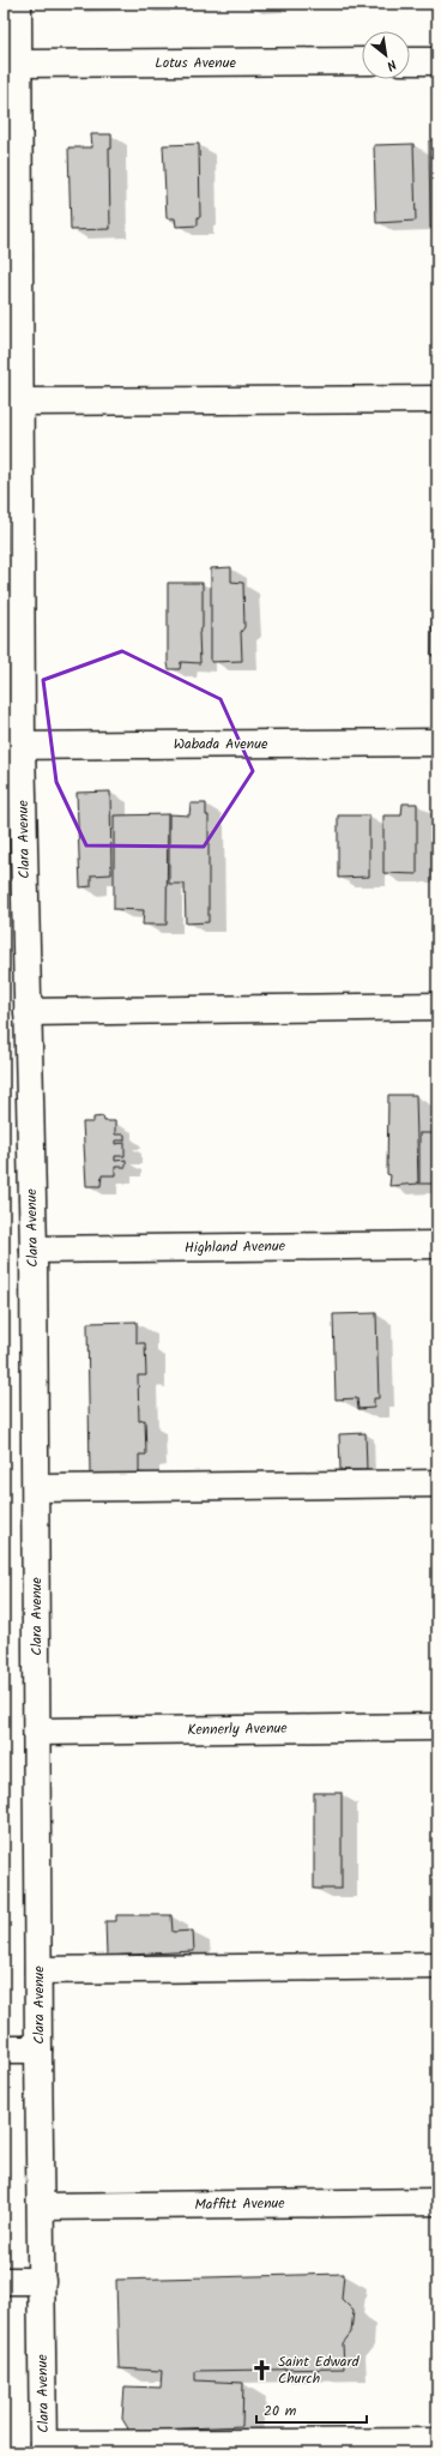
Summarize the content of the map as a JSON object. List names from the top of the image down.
{
  "streets": {
    "street": [
      "Lotus Avenue",
      "Wabada Avenue",
      "Clara Avenue",
      "Highland Avenue",
      "Kennerly Avenue",
      "Maffitt Avenue"
    ]
  },
  "crossings": [
    ["Lotus Avenue", "Clara Avenue"],
    ["Wabada Avenue", "Clara Avenue"],
    ["Clara Avenue", "Highland Avenue"],
    ["Clara Avenue", "Kennerly Avenue"],
    ["Clara Avenue", "Maffitt Avenue"]
  ],
  "places": {
    "church": ["Saint Edward Church"]
  },
  "scale_bar": "20 m",
  "north": "bottom right"
}
